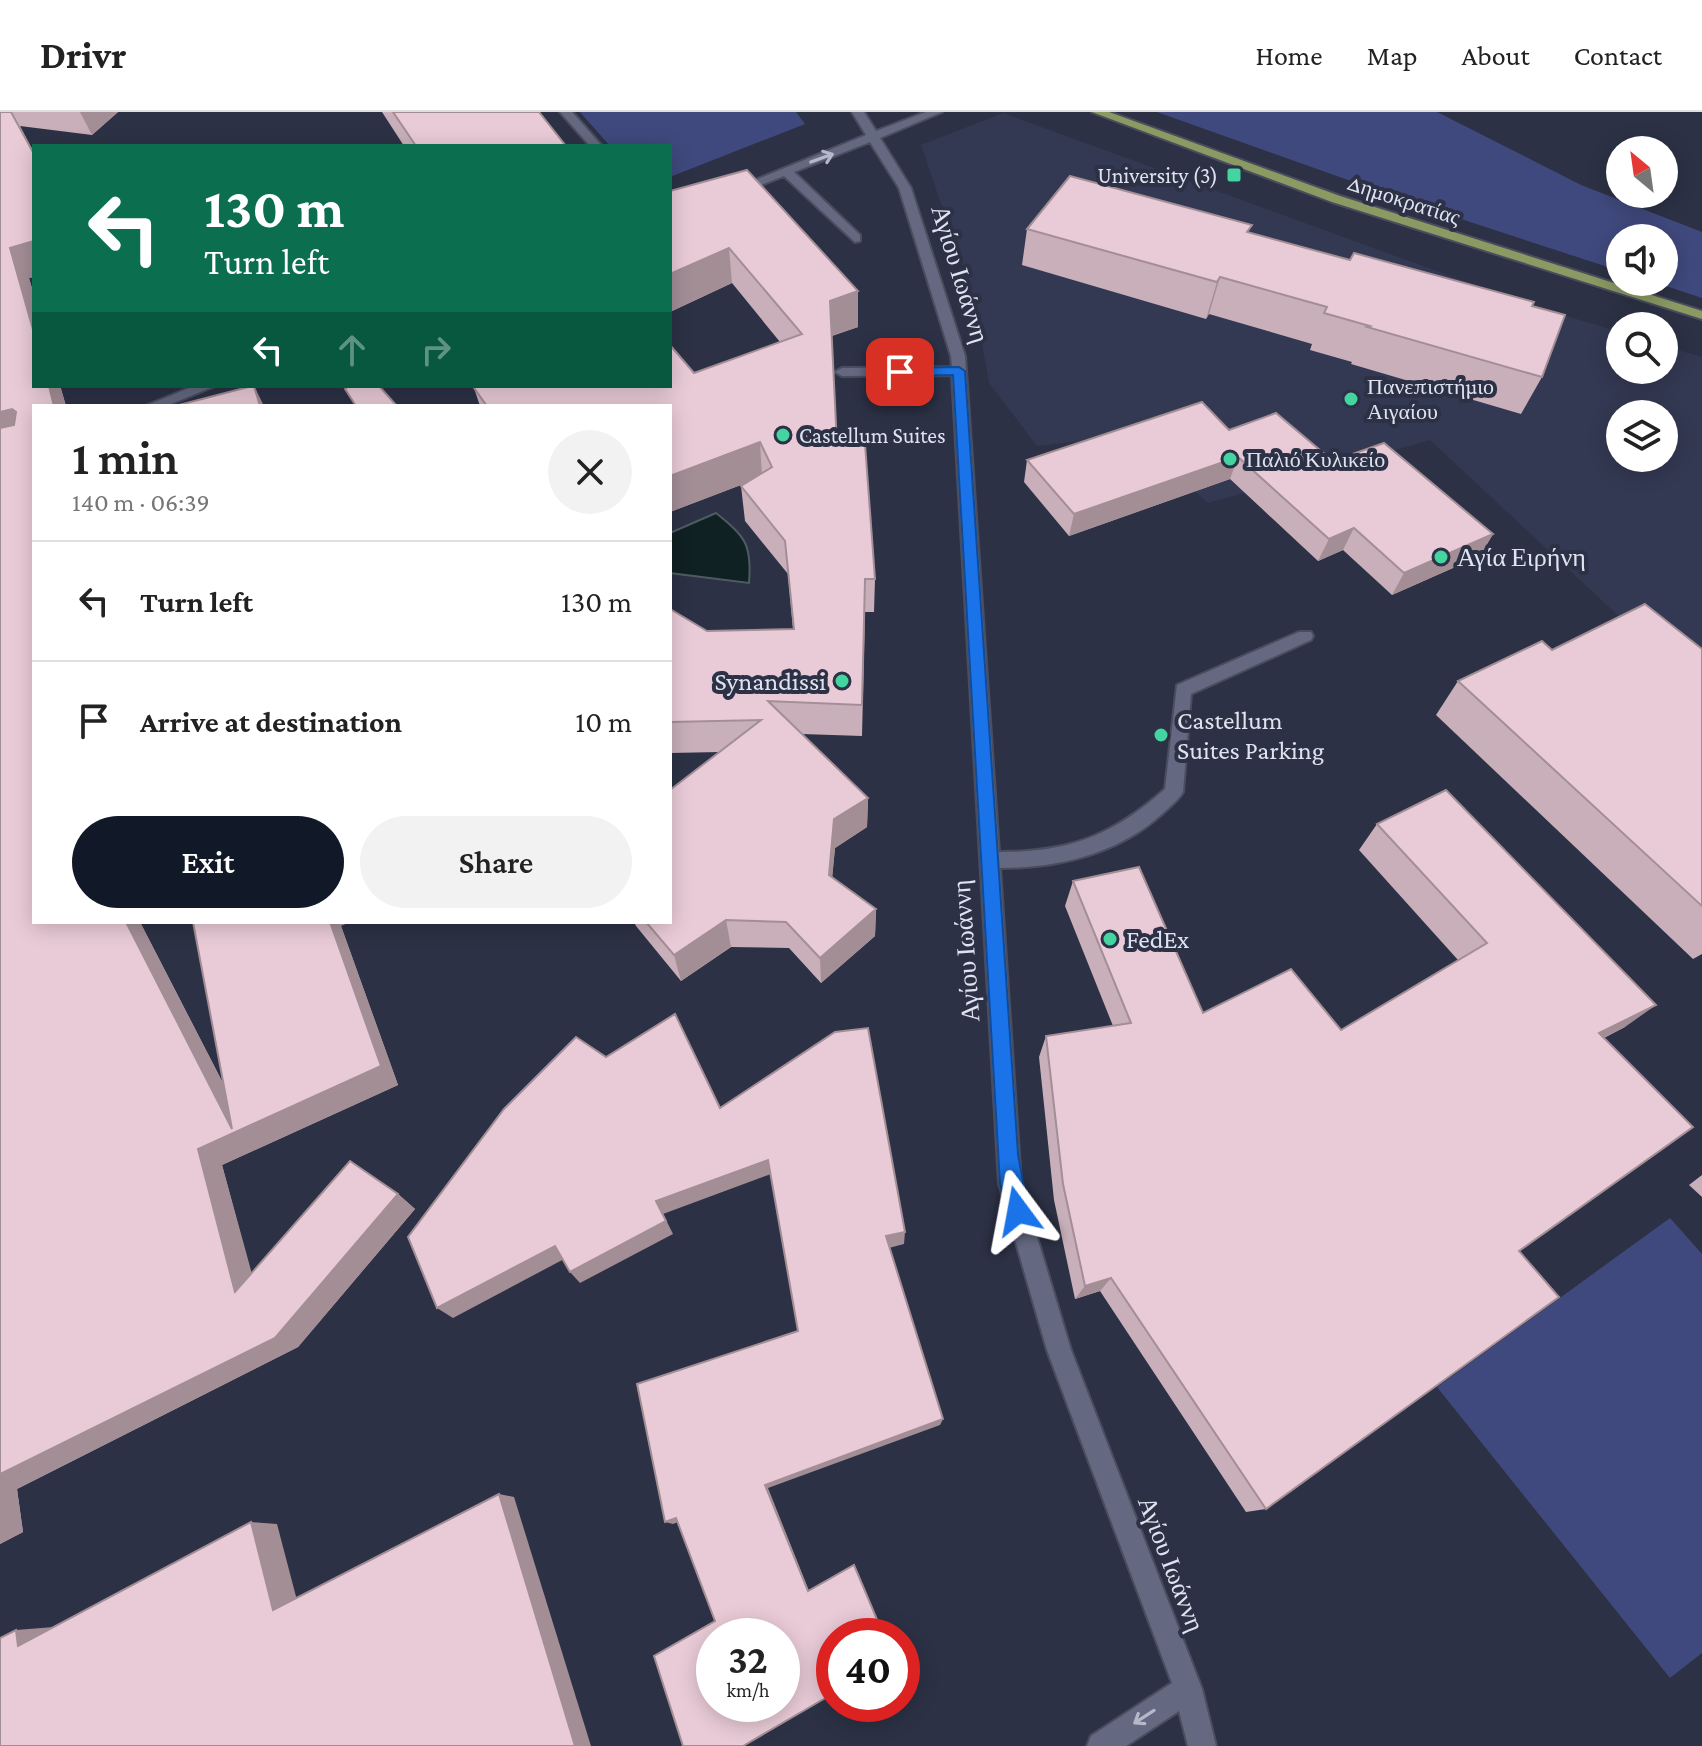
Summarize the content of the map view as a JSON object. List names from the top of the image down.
{
  "streets": {
    "main road": ["Δημοκρατίας"],
    "street": ["Αγίου Ιωάννη"]
  },
  "places": {
    "transit": ["University (3)"],
    "other": [
      "Πανεπιστήμιο Αιγαίου",
      "Castellum Suites",
      "Παλιό Κυλικείο",
      "Αγία Ειρήνη",
      "Synandissi",
      "Castellum Suites Parking",
      "FedEx"
    ]
  },
  "north": "top left",
  "page": {
    "header": "Drivr",
    "nav": [
      "Home",
      "Map",
      "About",
      "Contact"
    ],
    "turn": ["130 m", "Turn left"],
    "heading": ["1 min", "140 m · 06:39"],
    "list": [
      {
        "name": "Turn left",
        "value": "130 m"
      },
      {
        "name": "Arrive at destination",
        "value": "10 m"
      }
    ],
    "buttons": ["Exit", "Share"],
    "speed": "32 km/h",
    "limit": "40"
  }
}
